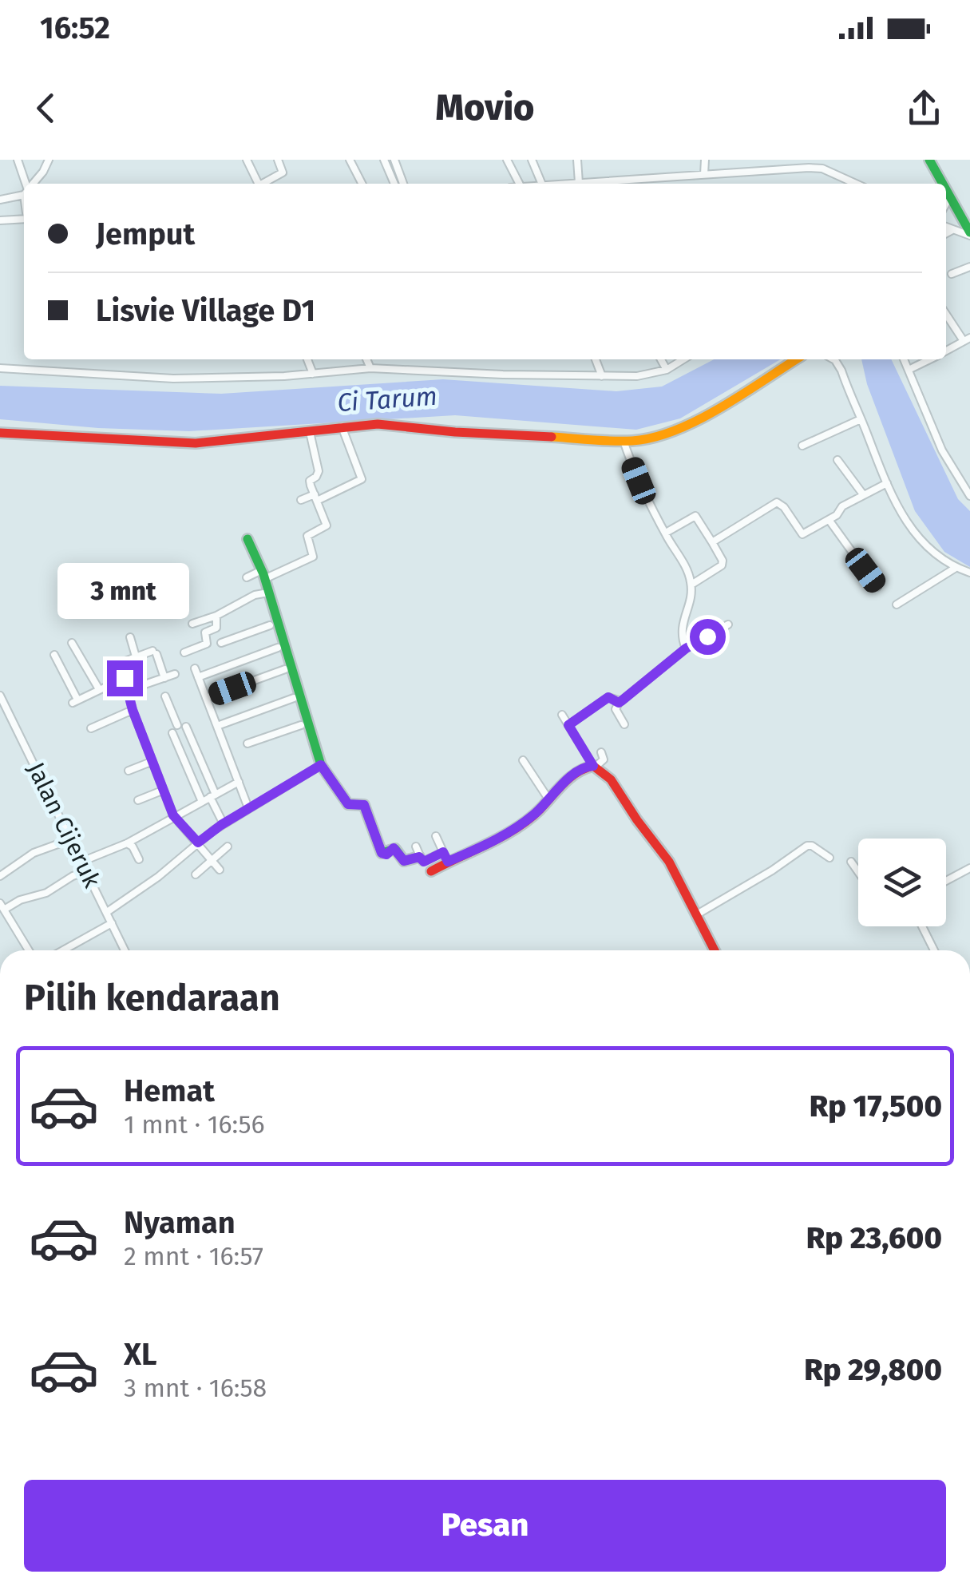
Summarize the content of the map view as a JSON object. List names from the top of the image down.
{
  "streets": {
    "street": ["Jalan Cijeruk"]
  },
  "water": ["Ci Tarum"],
  "page": {
    "status": "16:52",
    "header": "Movio",
    "banner": ["Jemput", "Lisvie Village D1"],
    "bubble": "3 mnt",
    "heading": "Pilih kendaraan",
    "list": [
      {
        "name": "Hemat",
        "note": "1 mnt · 16:56",
        "value": "Rp 17,500"
      },
      {
        "name": "Nyaman",
        "note": "2 mnt · 16:57",
        "value": "Rp 23,600"
      },
      {
        "name": "XL",
        "note": "3 mnt · 16:58",
        "value": "Rp 29,800"
      }
    ],
    "buttons": "Pesan"
  }
}
